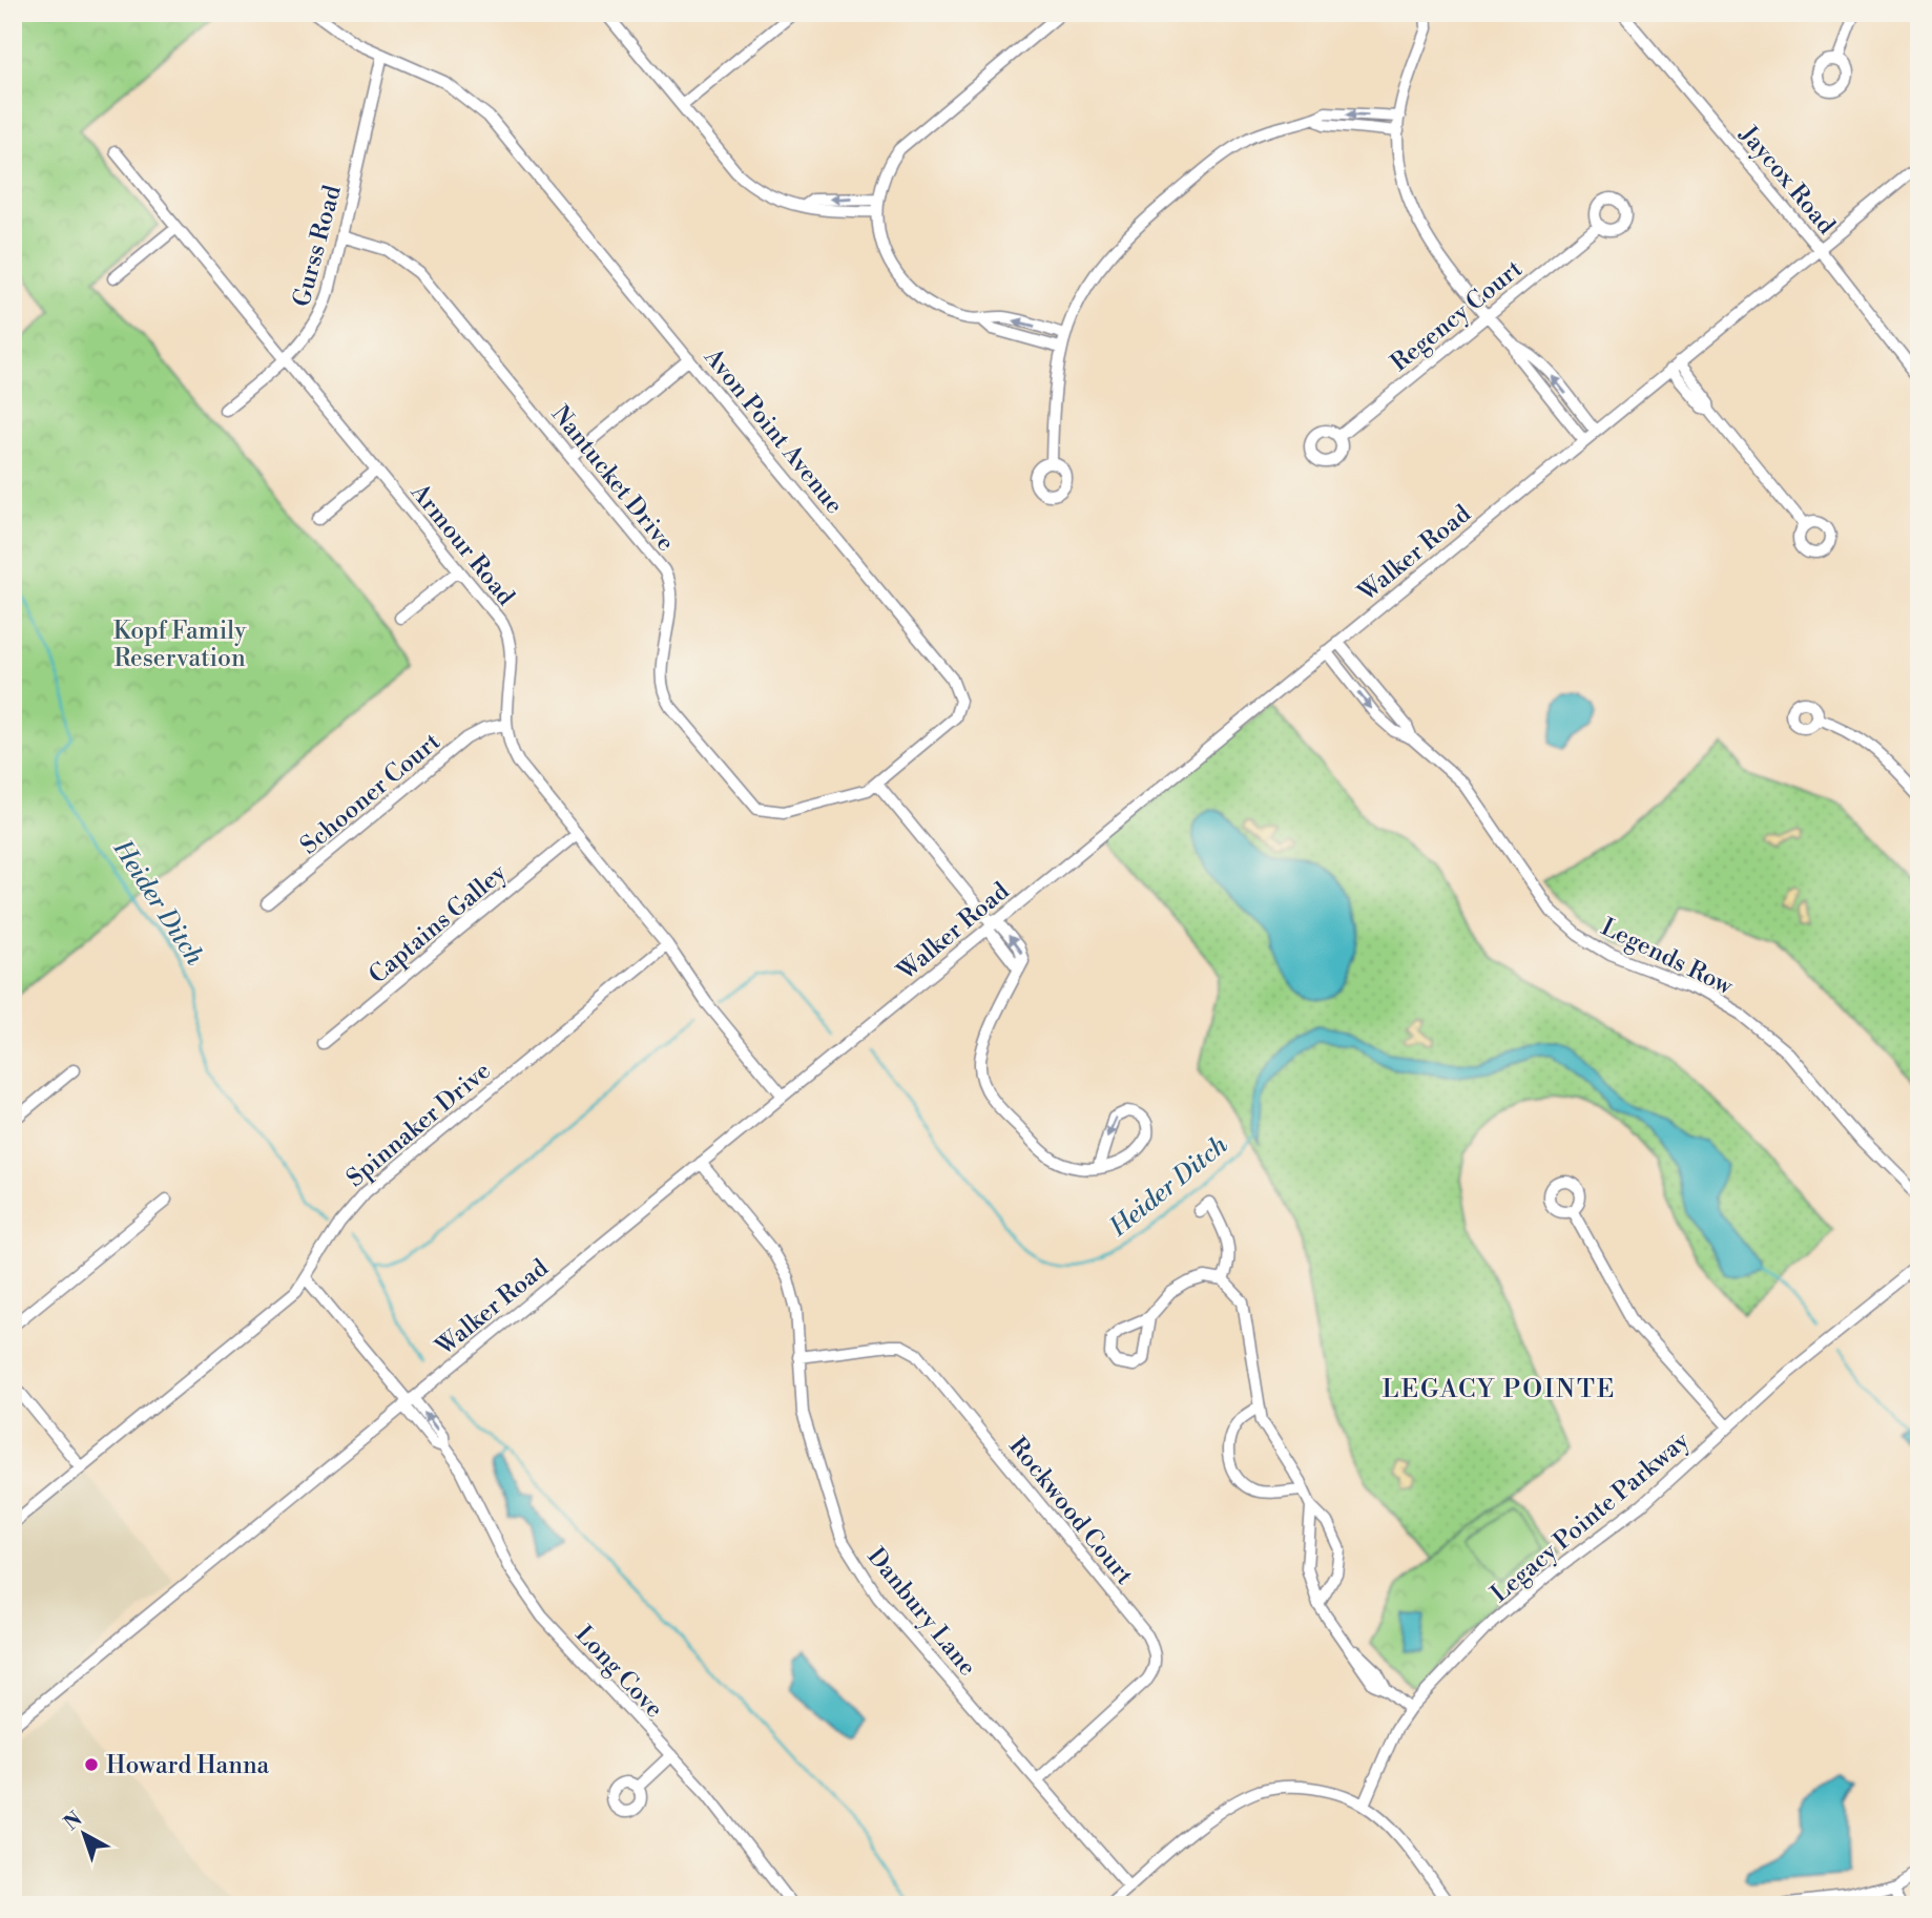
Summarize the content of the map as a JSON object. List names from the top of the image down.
{
  "streets": {
    "street": [
      "Jaycox Road",
      "Gurss Road",
      "Regency Court",
      "Avon Point Avenue",
      "Nantucket Drive",
      "Armour Road",
      "Walker Road",
      "Schooner Court",
      "Captains Galley",
      "Legends Row",
      "Spinnaker Drive",
      "Rockwood Court",
      "Legacy Pointe Parkway",
      "Danbury Lane",
      "Long Cove"
    ]
  },
  "crossings": [
    ["Jaycox Road", "Walker Road"],
    ["Gurss Road", "Avon Point Avenue"],
    ["Gurss Road", "Nantucket Drive"],
    ["Gurss Road", "Armour Road"],
    ["Avon Point Avenue", "Nantucket Drive"],
    ["Armour Road", "Walker Road"],
    ["Armour Road", "Schooner Court"],
    ["Armour Road", "Captains Galley"],
    ["Armour Road", "Spinnaker Drive"],
    ["Walker Road", "Legends Row"],
    ["Walker Road", "Danbury Lane"],
    ["Walker Road", "Long Cove"],
    ["Spinnaker Drive", "Long Cove"],
    ["Rockwood Court", "Danbury Lane"]
  ],
  "districts": ["LEGACY POINTE"],
  "water": ["Heider Ditch"],
  "parks": ["Kopf Family Reservation"],
  "places": ["Howard Hanna"],
  "north": "top left"
}
